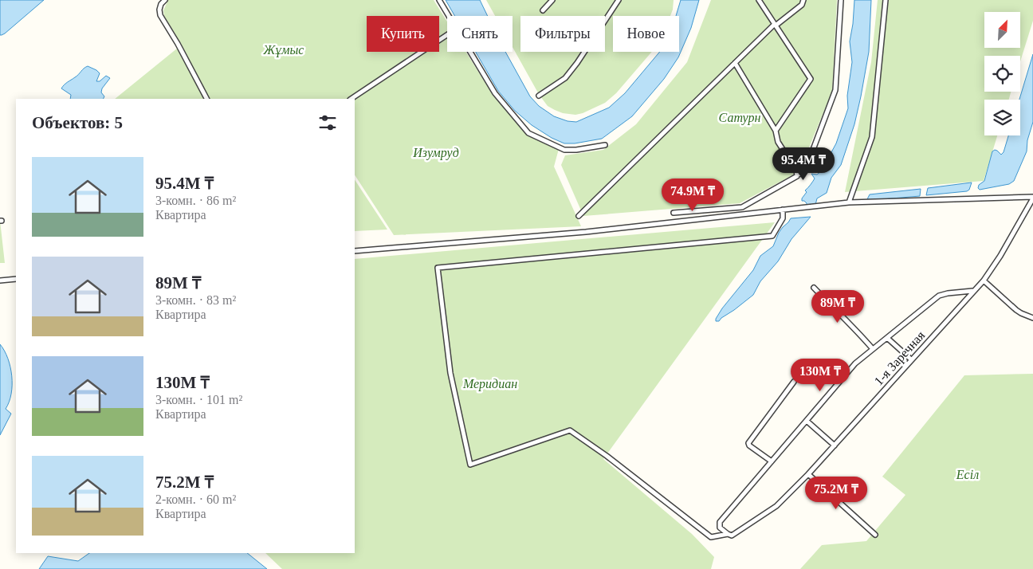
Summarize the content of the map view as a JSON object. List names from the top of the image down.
{
  "streets": {
    "street": ["1-я Заречная"]
  },
  "parks": [
    "Жұмыс",
    "Сатурн",
    "Изумруд",
    "Меридиан",
    "Есіл"
  ],
  "north": "top right",
  "page": {
    "chip": [
      "Купить",
      "Снять",
      "Фильтры",
      "Новое"
    ],
    "heading": "Объектов: 5",
    "list": [
      {
        "name": "95.4M ₸",
        "note": "3-комн. · 86 m² · Квартира"
      },
      {
        "name": "89M ₸",
        "note": "3-комн. · 83 m² · Квартира"
      },
      {
        "name": "130M ₸",
        "note": "3-комн. · 101 m² · Квартира"
      },
      {
        "name": "75.2M ₸",
        "note": "2-комн. · 60 m² · Квартира"
      }
    ],
    "price": [
      "95.4M ₸",
      "74.9M ₸",
      "89M ₸",
      "130M ₸",
      "75.2M ₸"
    ]
  }
}
